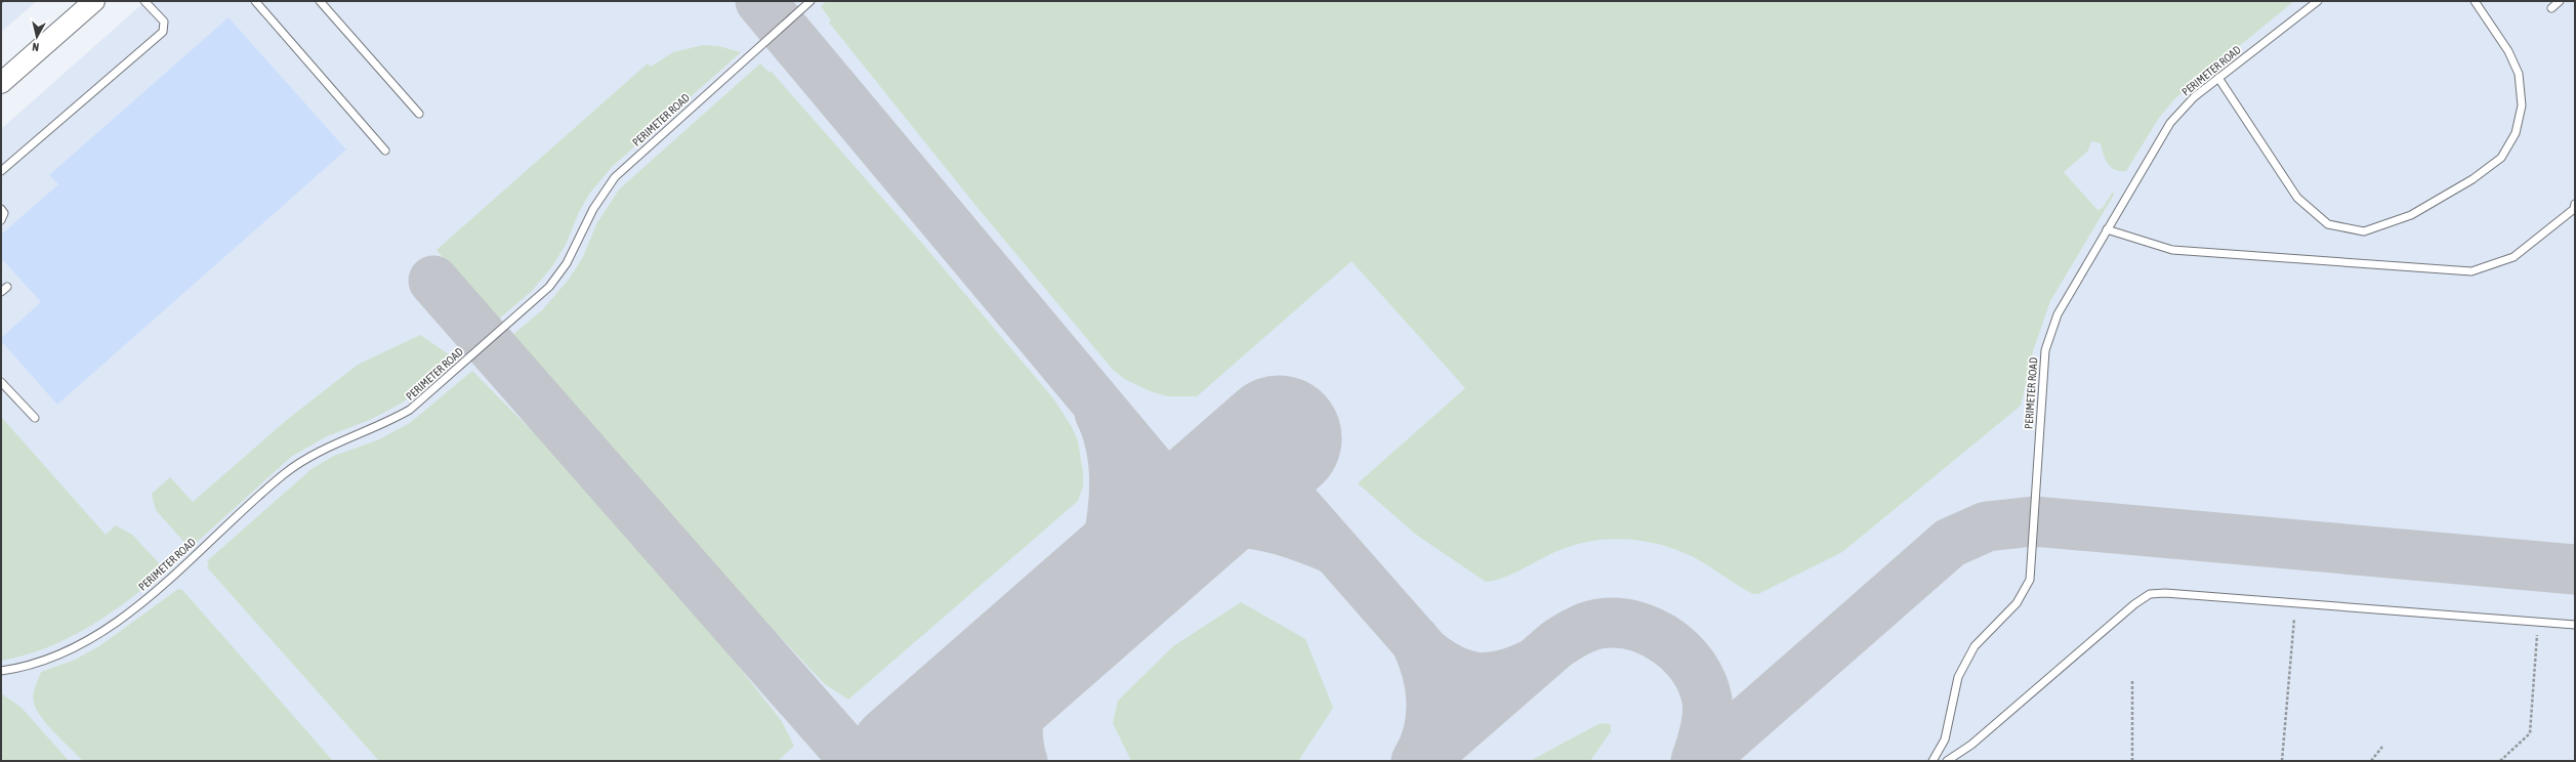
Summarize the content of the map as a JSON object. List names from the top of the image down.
{
  "streets": {
    "lane": ["PERIMETER ROAD"]
  },
  "north": "bottom"
}
